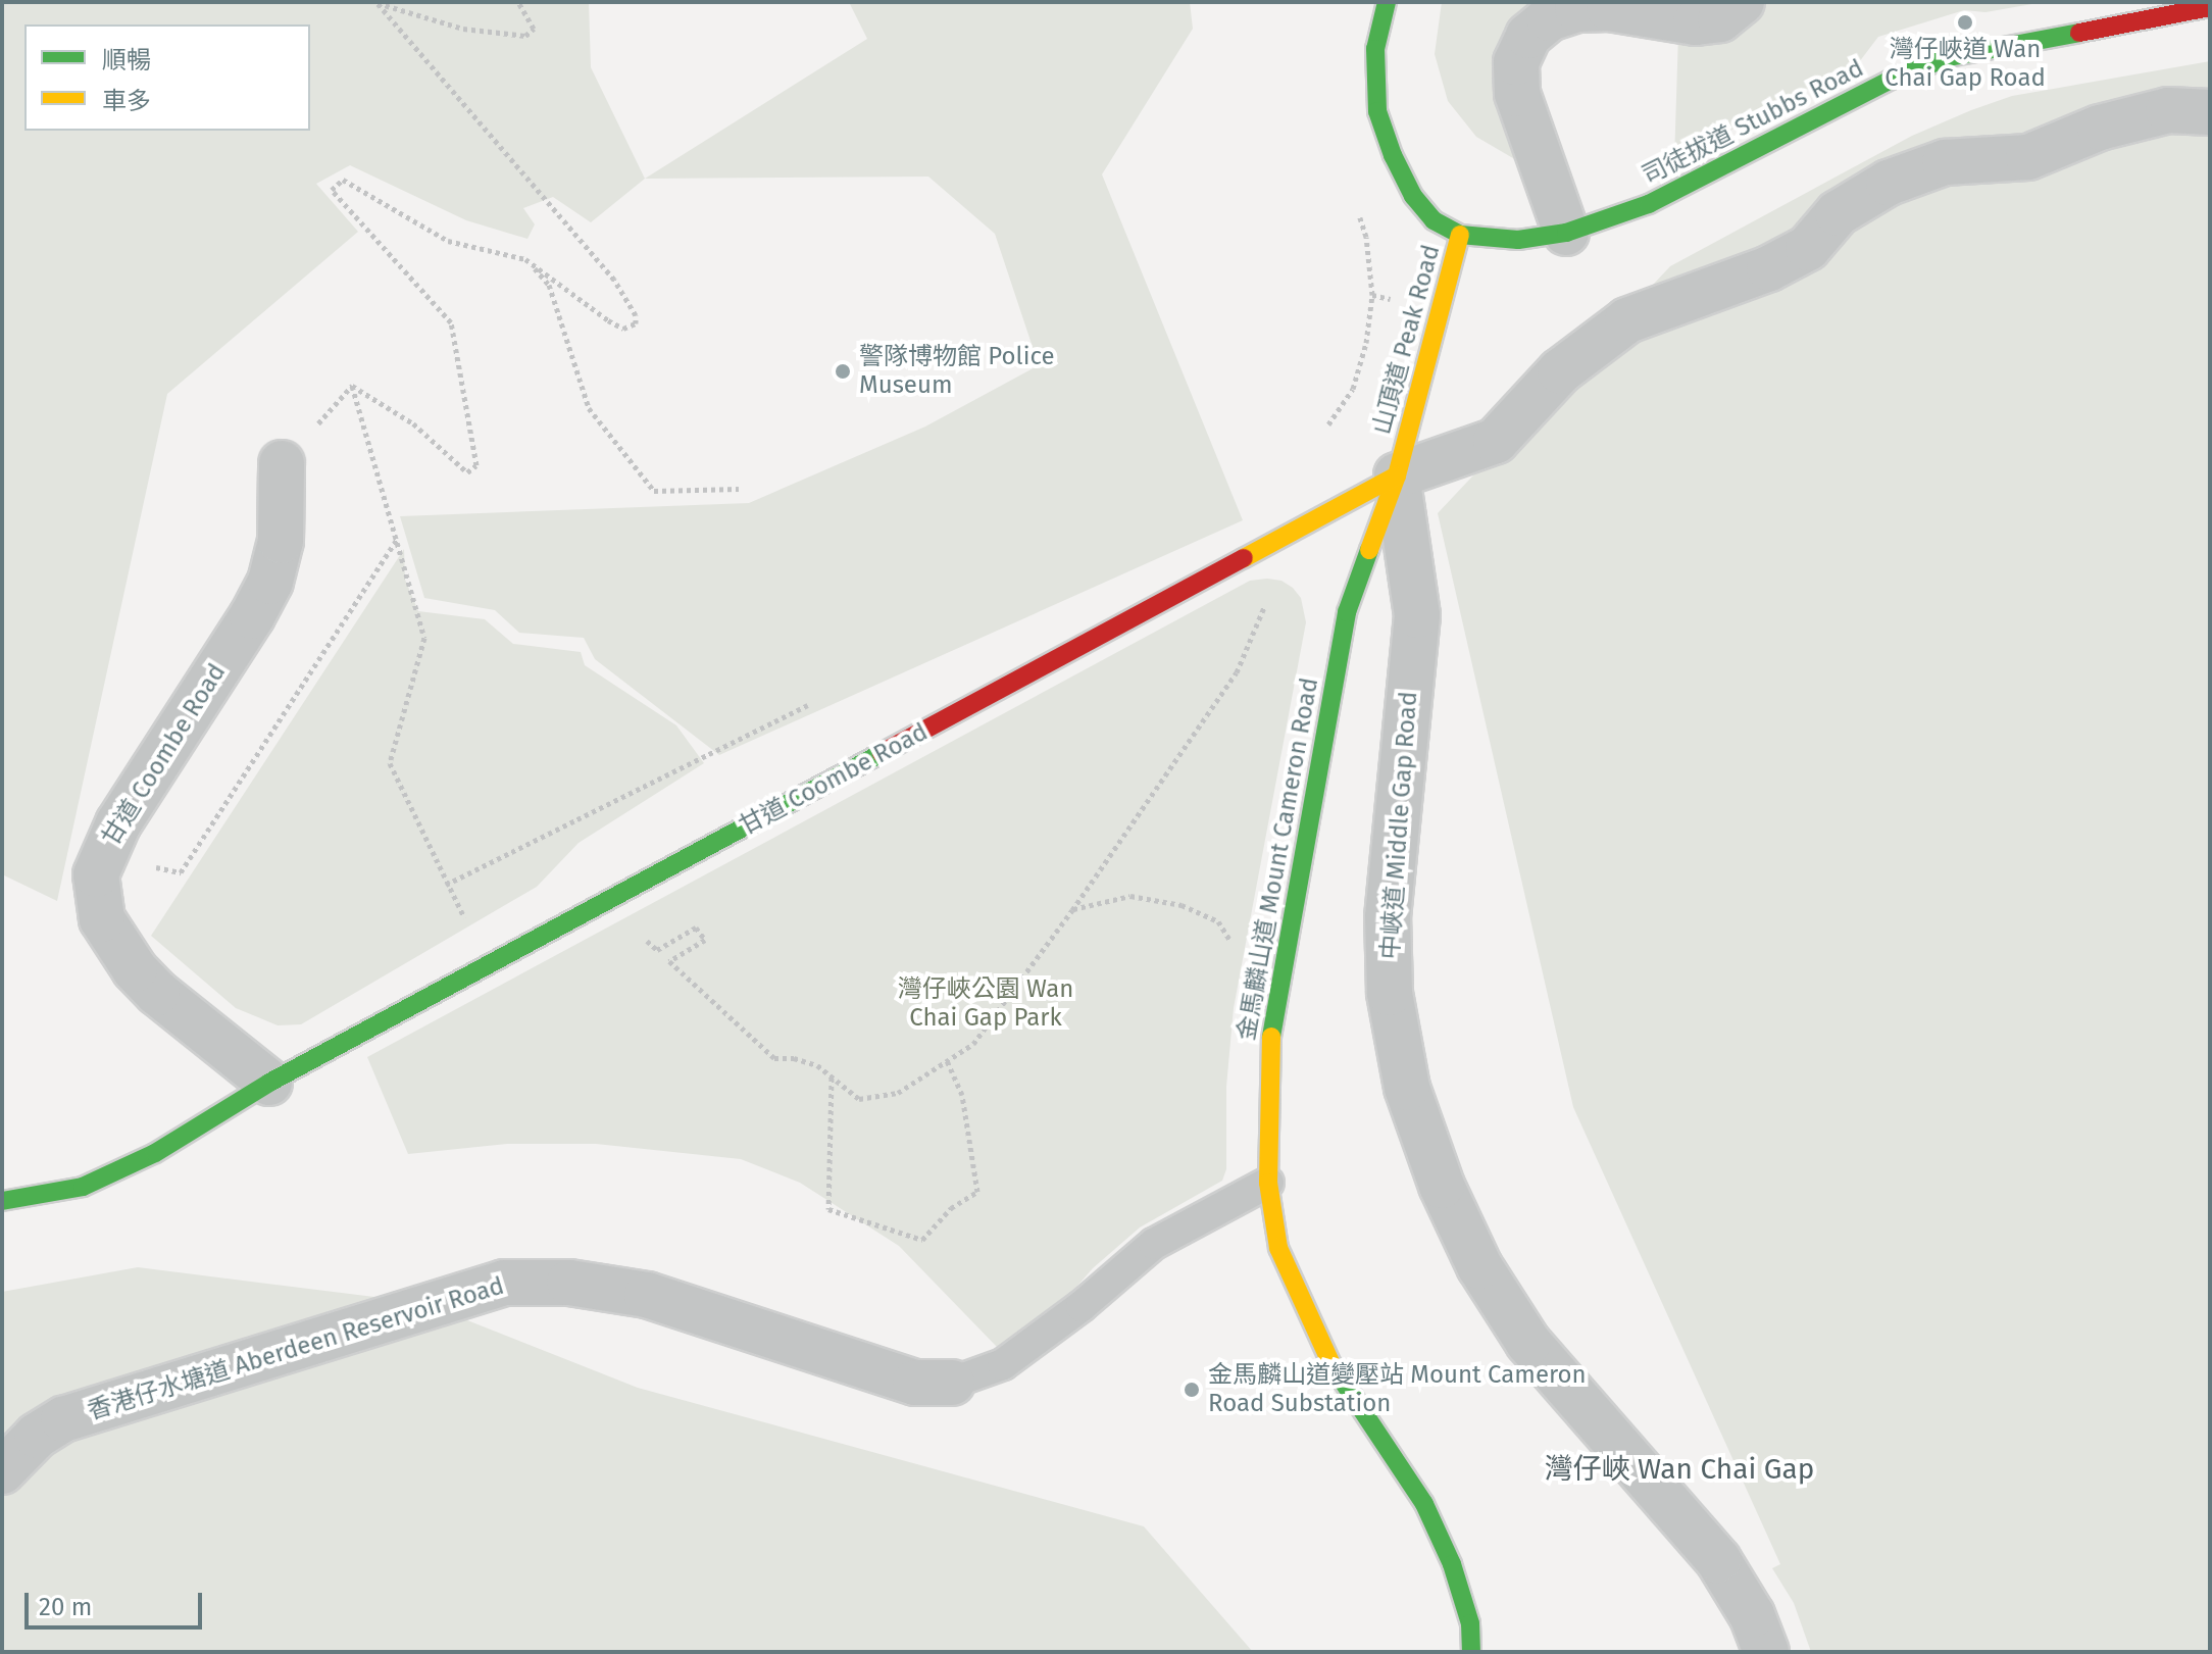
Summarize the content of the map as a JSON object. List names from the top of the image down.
{
  "streets": {
    "street": [
      "司徒拔道 Stubbs Road",
      "山頂道 Peak Road",
      "甘道 Coombe Road",
      "中峽道 Middle Gap Road",
      "金馬麟山道 Mount Cameron Road",
      "香港仔水塘道 Aberdeen Reservoir Road"
    ]
  },
  "crossings": [
    ["司徒拔道 Stubbs Road", "山頂道 Peak Road"],
    ["山頂道 Peak Road", "甘道 Coombe Road"],
    ["山頂道 Peak Road", "中峽道 Middle Gap Road"],
    ["山頂道 Peak Road", "金馬麟山道 Mount Cameron Road"],
    ["甘道 Coombe Road", "中峽道 Middle Gap Road"],
    ["甘道 Coombe Road", "金馬麟山道 Mount Cameron Road"],
    ["中峽道 Middle Gap Road", "金馬麟山道 Mount Cameron Road"],
    ["金馬麟山道 Mount Cameron Road", "香港仔水塘道 Aberdeen Reservoir Road"]
  ],
  "districts": ["灣仔峽 Wan Chai Gap"],
  "parks": ["灣仔峽公園 Wan Chai Gap Park"],
  "places": ["灣仔峽道 Wan Chai Gap Road", "警隊博物館 Police Museum", "金馬麟山道變壓站 Mount Cameron Road Substation"],
  "legend": ["順暢", "車多"],
  "scale_bar": "20 m"
}
